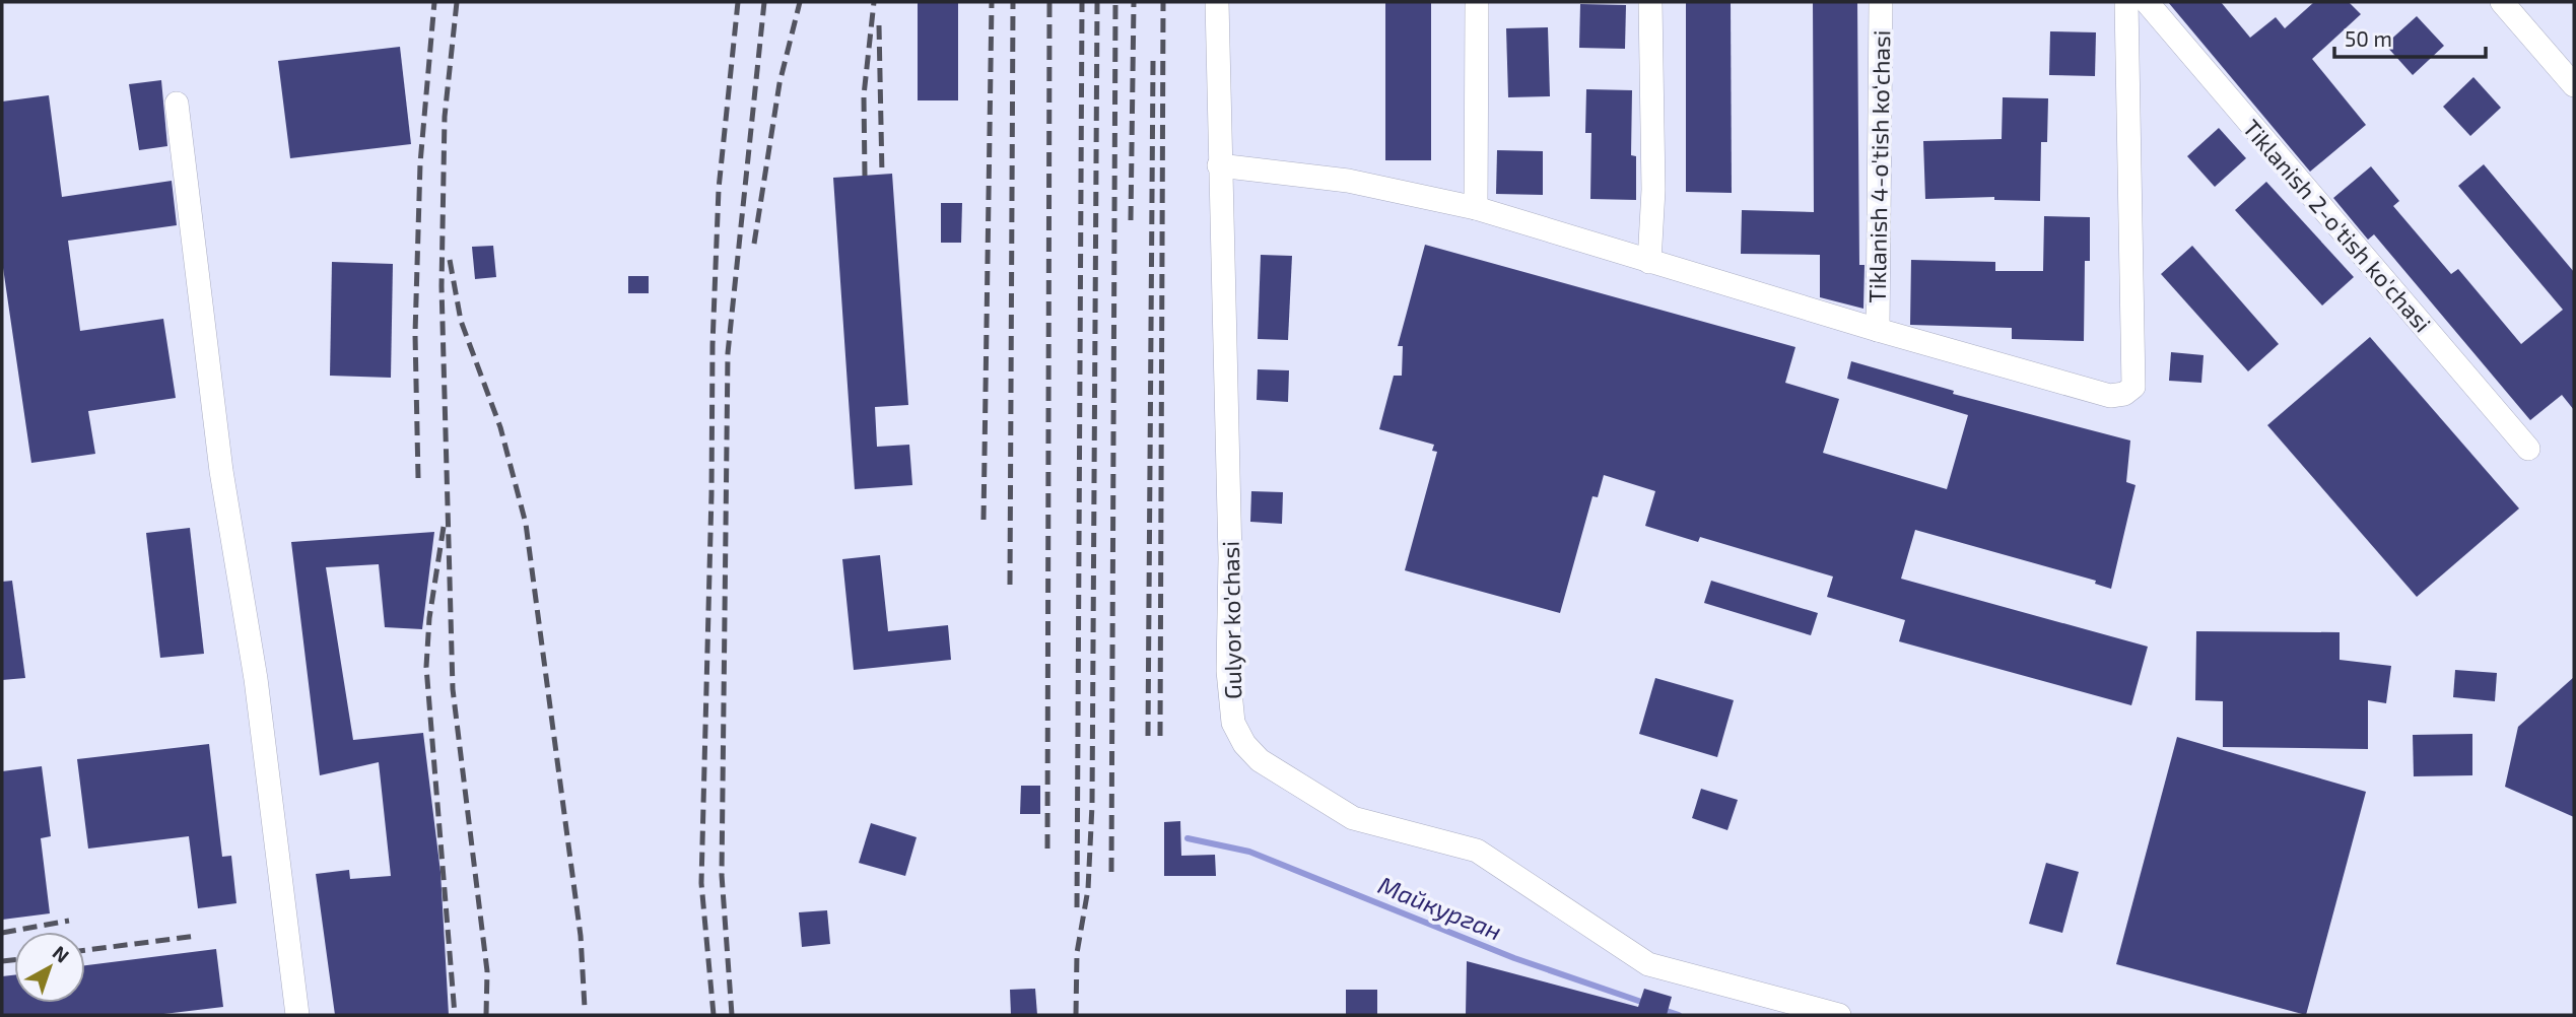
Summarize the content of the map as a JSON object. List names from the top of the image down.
{
  "streets": {
    "street": ["Tiklanish 4-o'tish ko‘chasi", "Tiklanish 2-o'tish ko'chasi", "Gulyor ko'chasi"]
  },
  "water": ["Майкурган"],
  "scale_bar": "50 m",
  "north": "top right"
}
